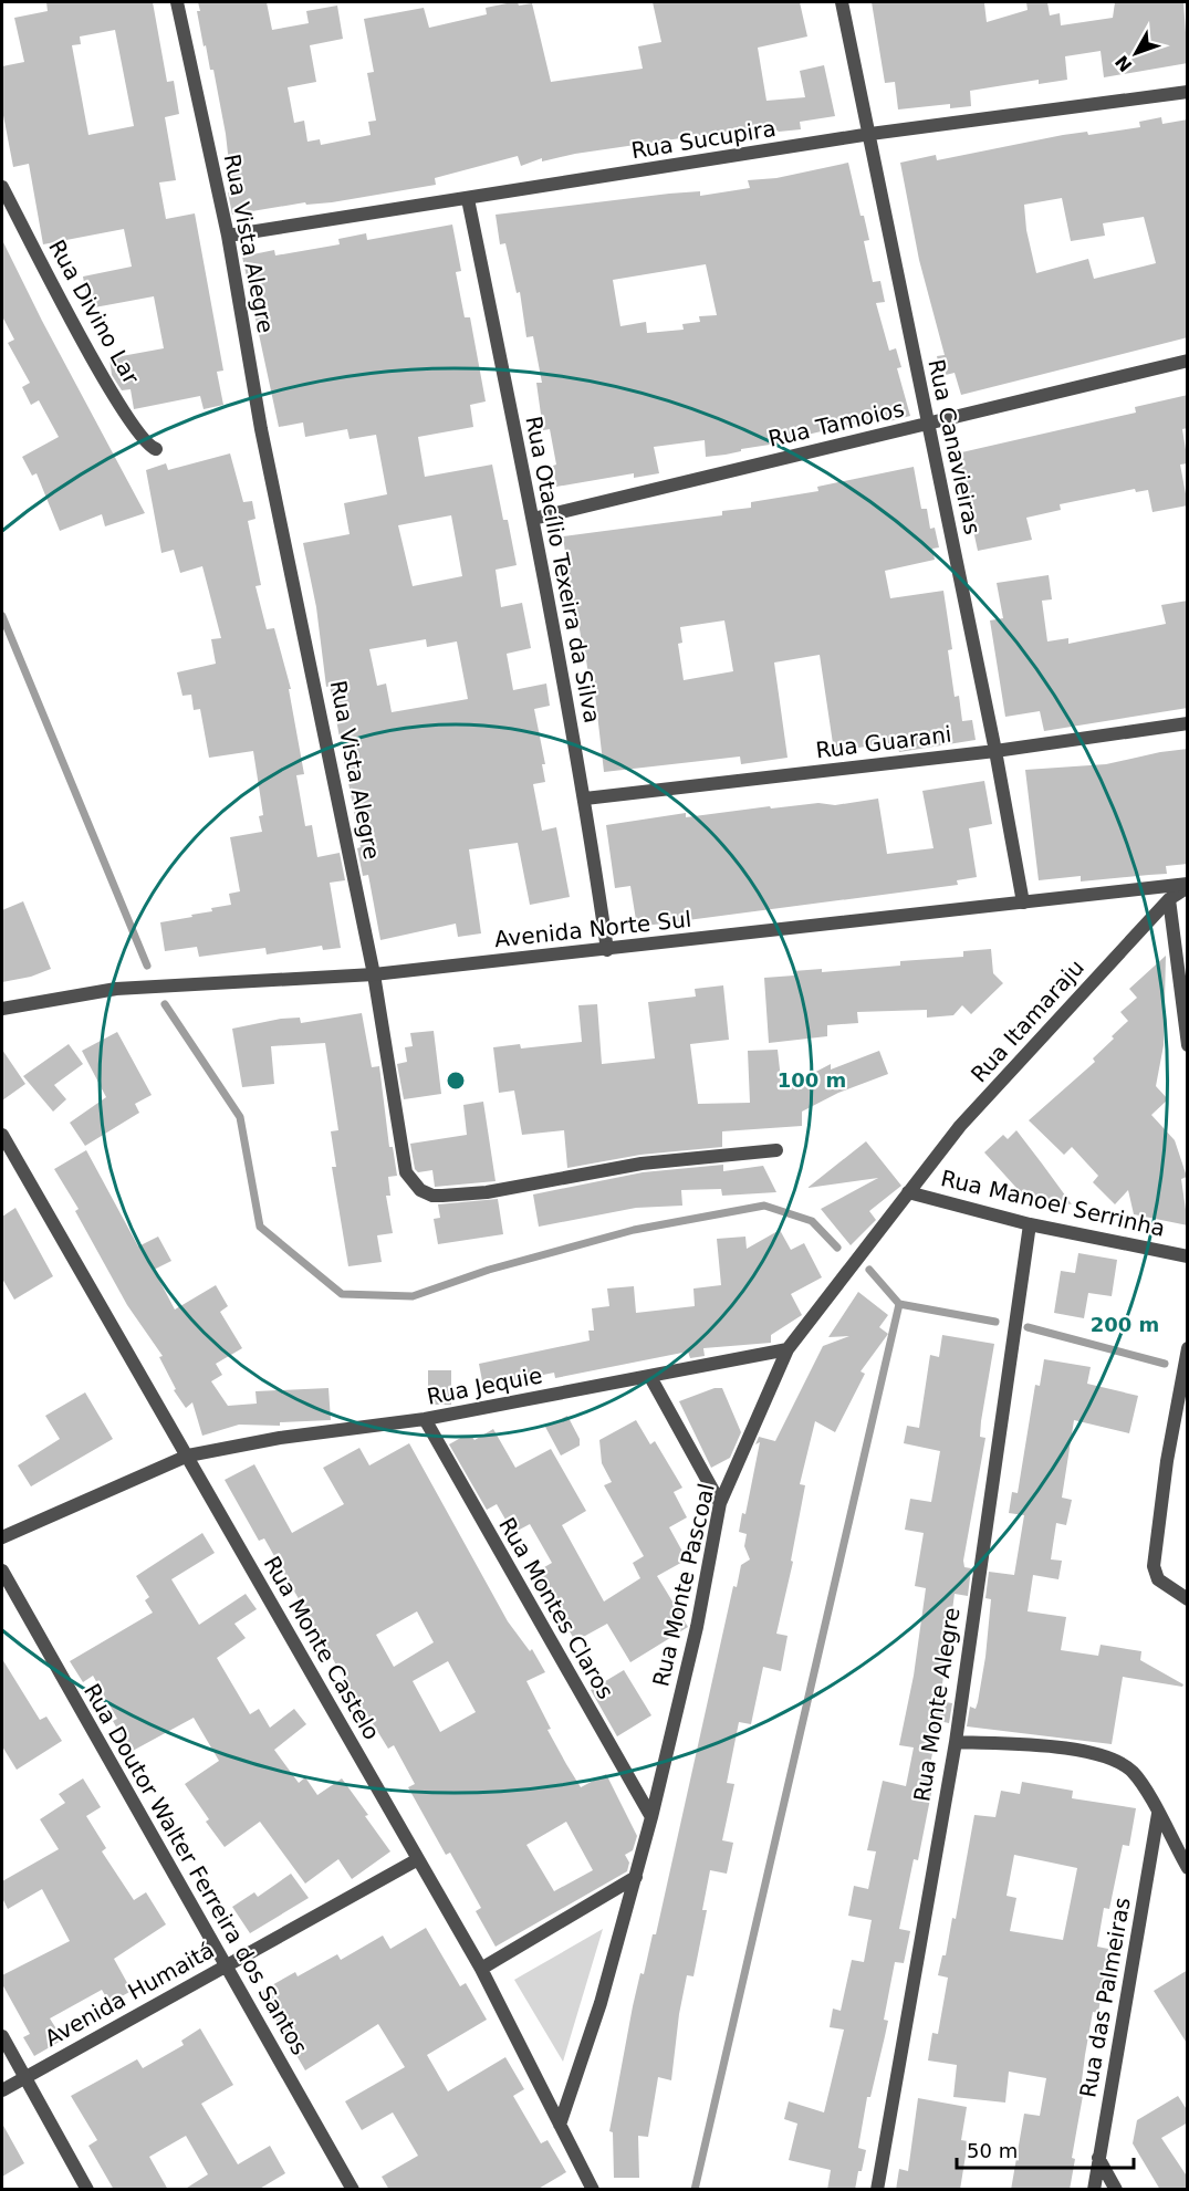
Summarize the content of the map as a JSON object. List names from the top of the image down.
{
  "streets": {
    "street": [
      "Rua Sucupira",
      "Rua Vista Alegre",
      "Rua Divino Lar",
      "Rua Tamoios",
      "Rua Canavieiras",
      "Rua Otacílio Texeira da Silva",
      "Rua Guarani",
      "Avenida Norte Sul",
      "Rua Itamaraju",
      "Rua Manoel Serrinha",
      "Rua Jequie",
      "Rua Monte Pascoal",
      "Rua Montes Claros",
      "Rua Monte Castelo",
      "Rua Monte Alegre",
      "Rua Doutor Walter Ferreira dos Santos",
      "Avenida Humaitá",
      "Rua das Palmeiras"
    ]
  },
  "crossings": [
    ["Rua Sucupira", "Rua Vista Alegre"],
    ["Rua Sucupira", "Rua Canavieiras"],
    ["Rua Sucupira", "Rua Otacílio Texeira da Silva"],
    ["Rua Vista Alegre", "Avenida Norte Sul"],
    ["Rua Tamoios", "Rua Canavieiras"],
    ["Rua Tamoios", "Rua Otacílio Texeira da Silva"],
    ["Rua Canavieiras", "Rua Guarani"],
    ["Rua Canavieiras", "Avenida Norte Sul"],
    ["Rua Otacílio Texeira da Silva", "Rua Guarani"],
    ["Rua Otacílio Texeira da Silva", "Avenida Norte Sul"],
    ["Avenida Norte Sul", "Rua Itamaraju"],
    ["Rua Itamaraju", "Rua Manoel Serrinha"],
    ["Rua Itamaraju", "Rua Monte Pascoal"],
    ["Rua Manoel Serrinha", "Rua Monte Pascoal"],
    ["Rua Manoel Serrinha", "Rua Monte Alegre"],
    ["Rua Jequie", "Rua Monte Pascoal"],
    ["Rua Jequie", "Rua Montes Claros"],
    ["Rua Jequie", "Rua Monte Castelo"],
    ["Rua Monte Pascoal", "Rua Montes Claros"],
    ["Rua Monte Pascoal", "Rua Monte Castelo"],
    ["Rua Monte Castelo", "Avenida Humaitá"],
    ["Rua Doutor Walter Ferreira dos Santos", "Avenida Humaitá"]
  ],
  "scale_bar": "50 m",
  "north": "bottom left",
  "rings": ["100 m", "200 m"]
}
